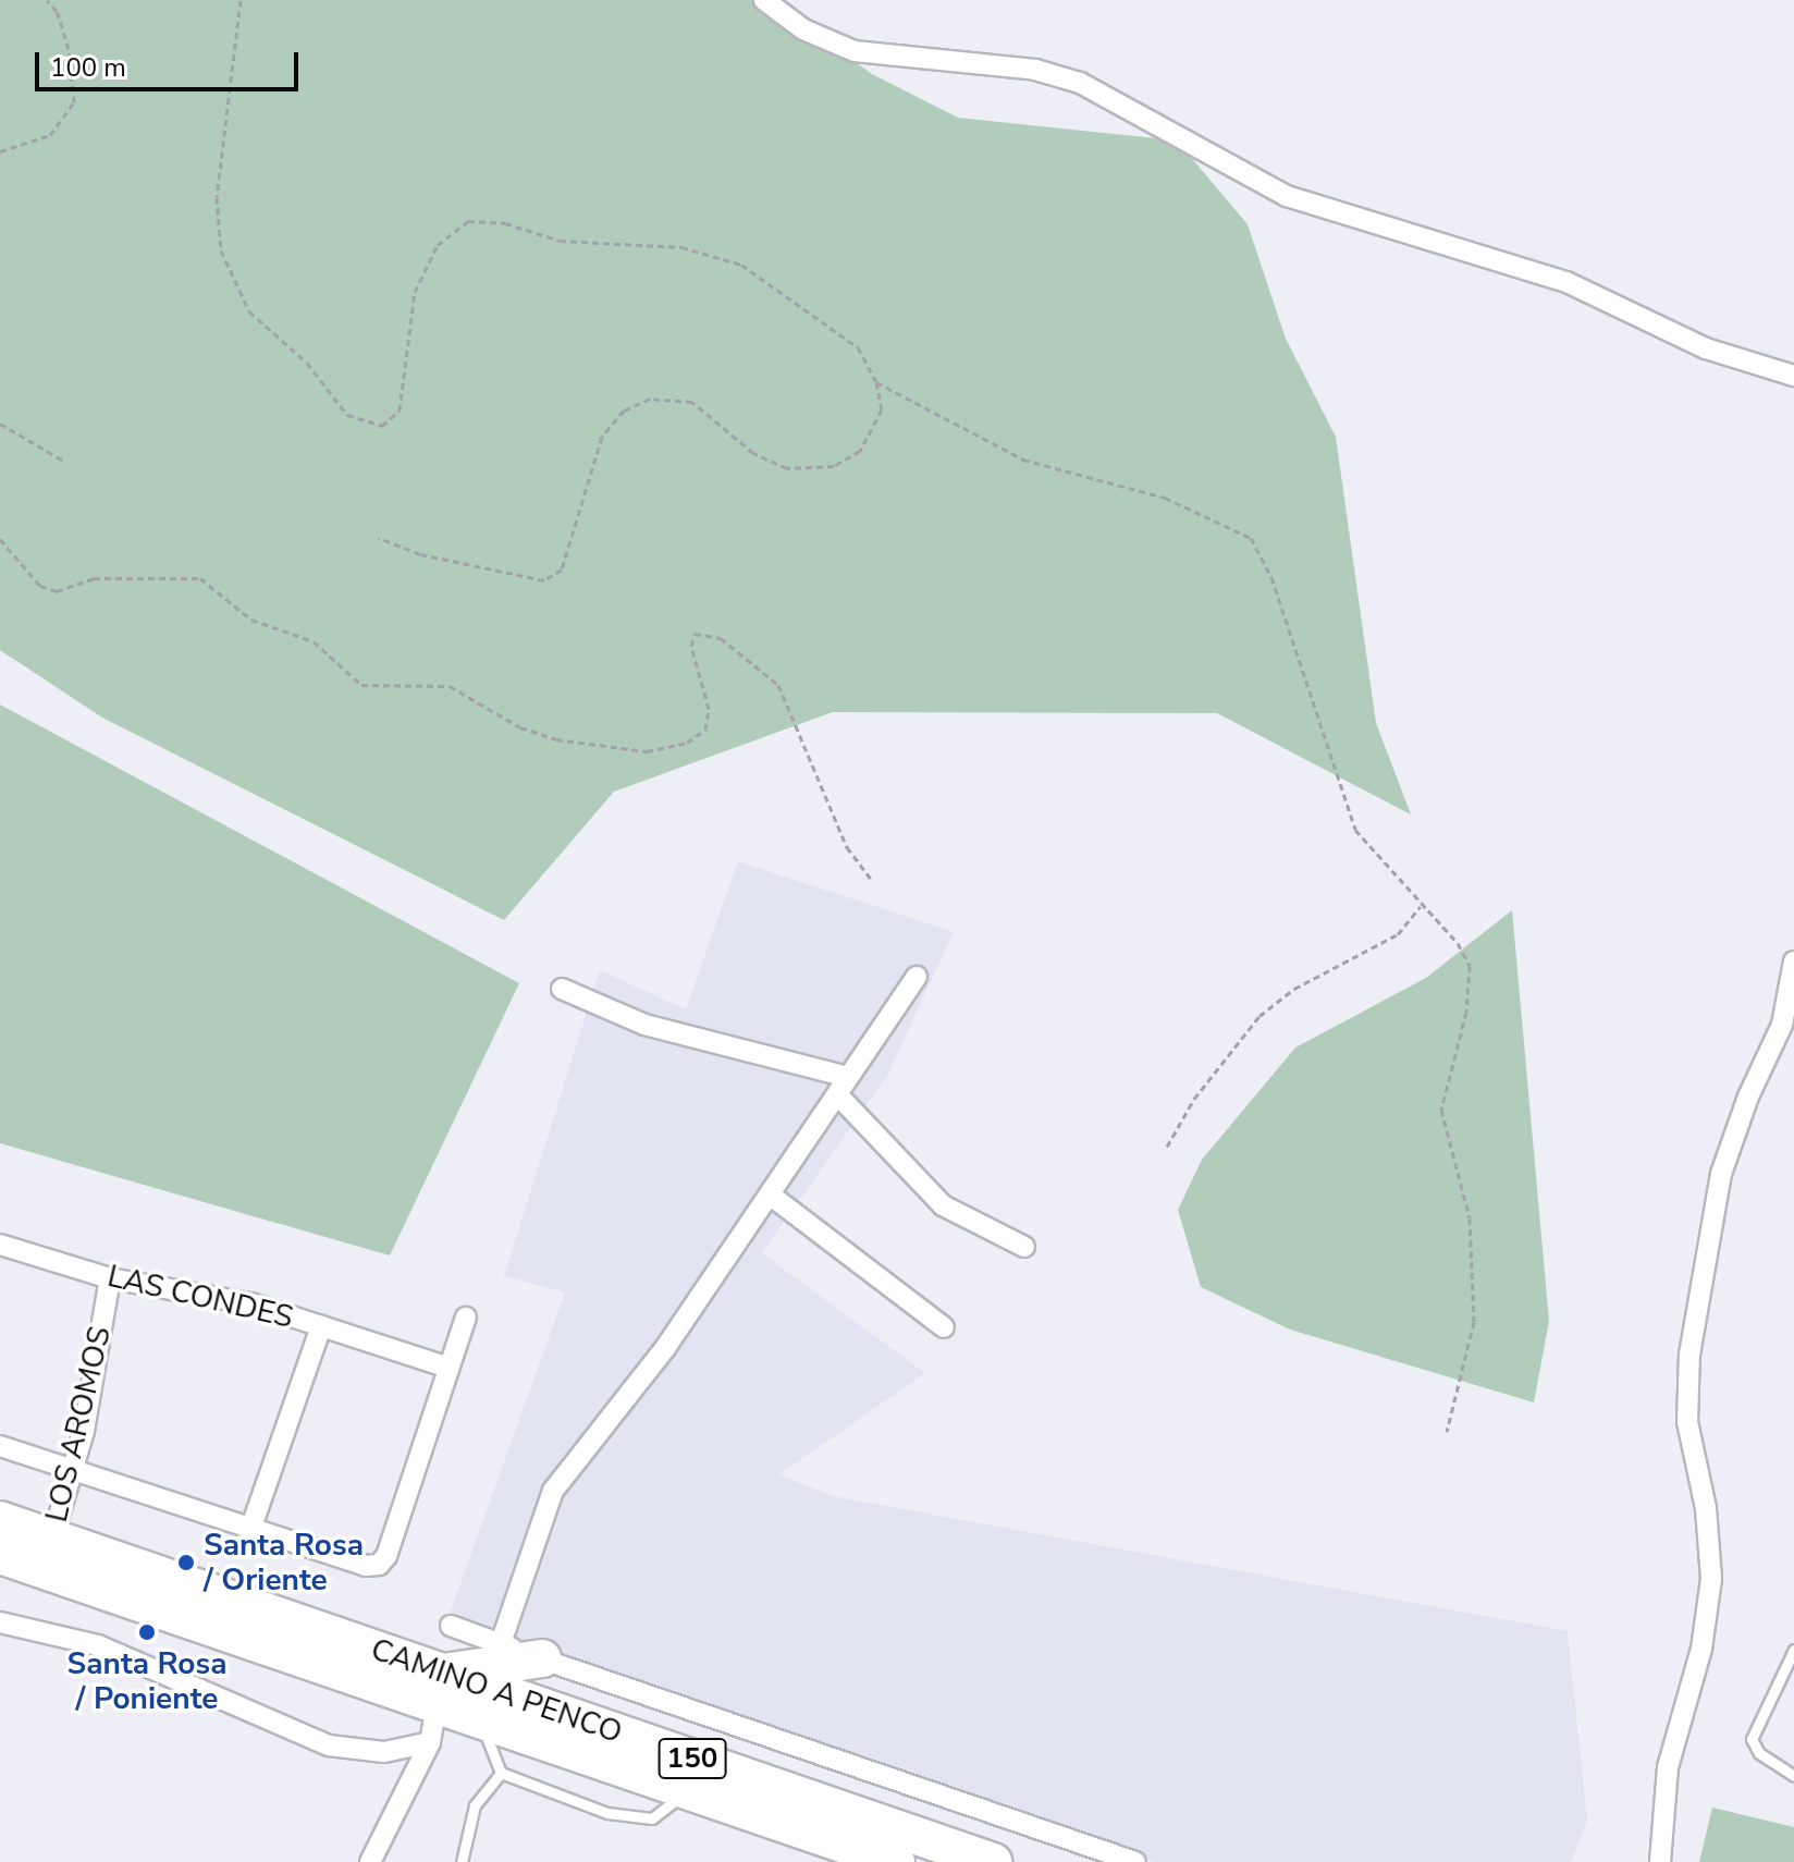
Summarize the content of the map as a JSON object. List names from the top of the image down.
{
  "streets": {
    "highway": ["CAMINO A PENCO", "150"],
    "street": ["LAS CONDES", "LOS AROMOS"]
  },
  "crossings": [
    ["LAS CONDES", "LOS AROMOS"],
    ["LOS AROMOS", "CAMINO A PENCO"]
  ],
  "places": ["Santa Rosa / Oriente", "Santa Rosa / Poniente"],
  "scale_bar": "100 m"
}
